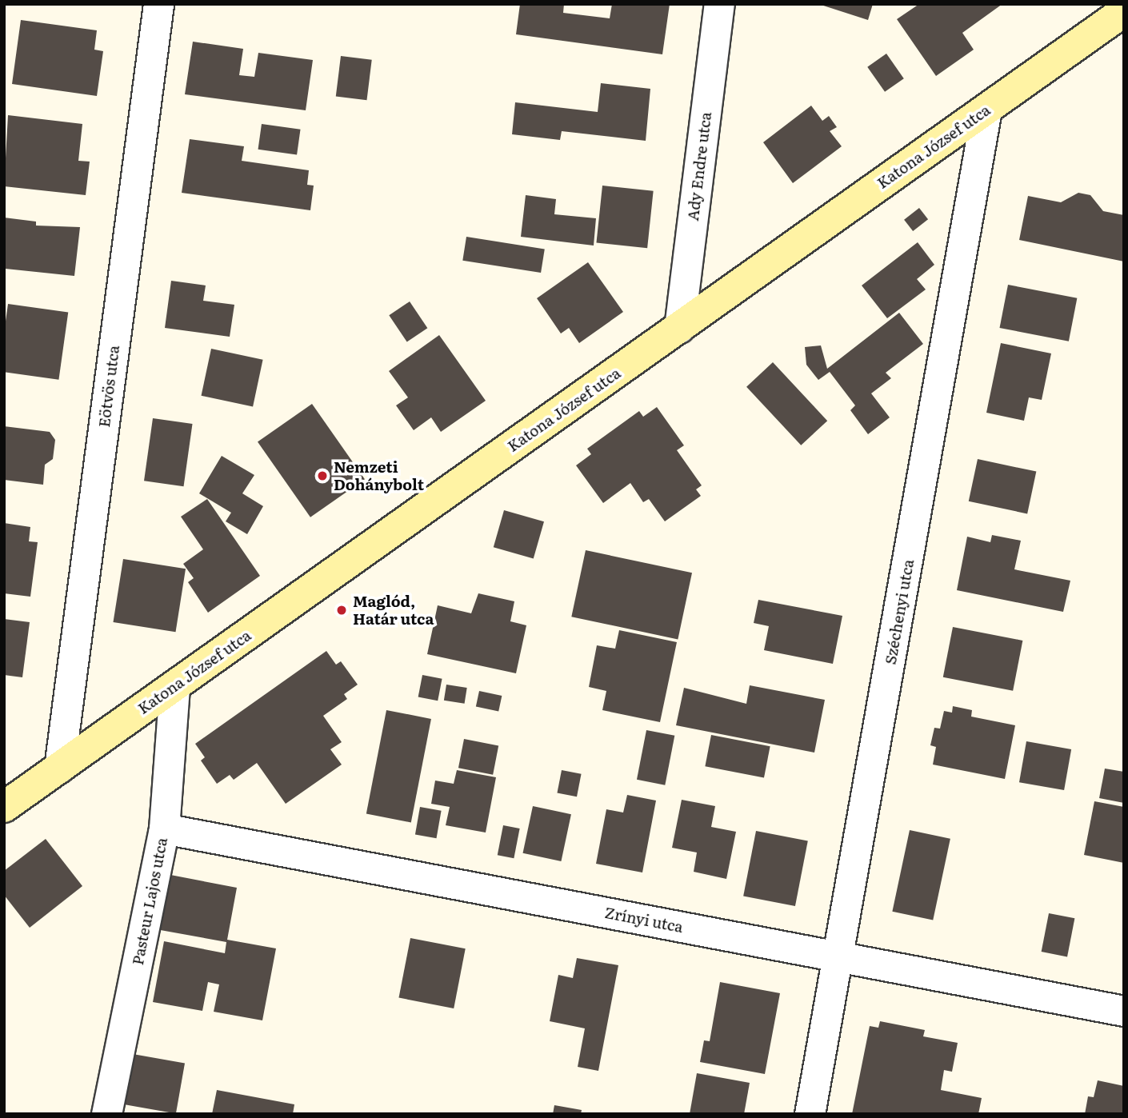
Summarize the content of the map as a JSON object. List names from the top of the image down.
{
  "streets": {
    "main road": ["Katona József utca"],
    "street": [
      "Ady Endre utca",
      "Eötvös utca",
      "Széchenyi utca",
      "Pasteur Lajos utca",
      "Zrínyi utca"
    ]
  },
  "crossings": [
    ["Katona József utca", "Ady Endre utca"],
    ["Katona József utca", "Eötvös utca"],
    ["Katona József utca", "Széchenyi utca"],
    ["Katona József utca", "Pasteur Lajos utca"],
    ["Széchenyi utca", "Zrínyi utca"],
    ["Pasteur Lajos utca", "Zrínyi utca"]
  ],
  "places": ["Nemzeti Dohánybolt", "Maglód, Határ utca"]
}
